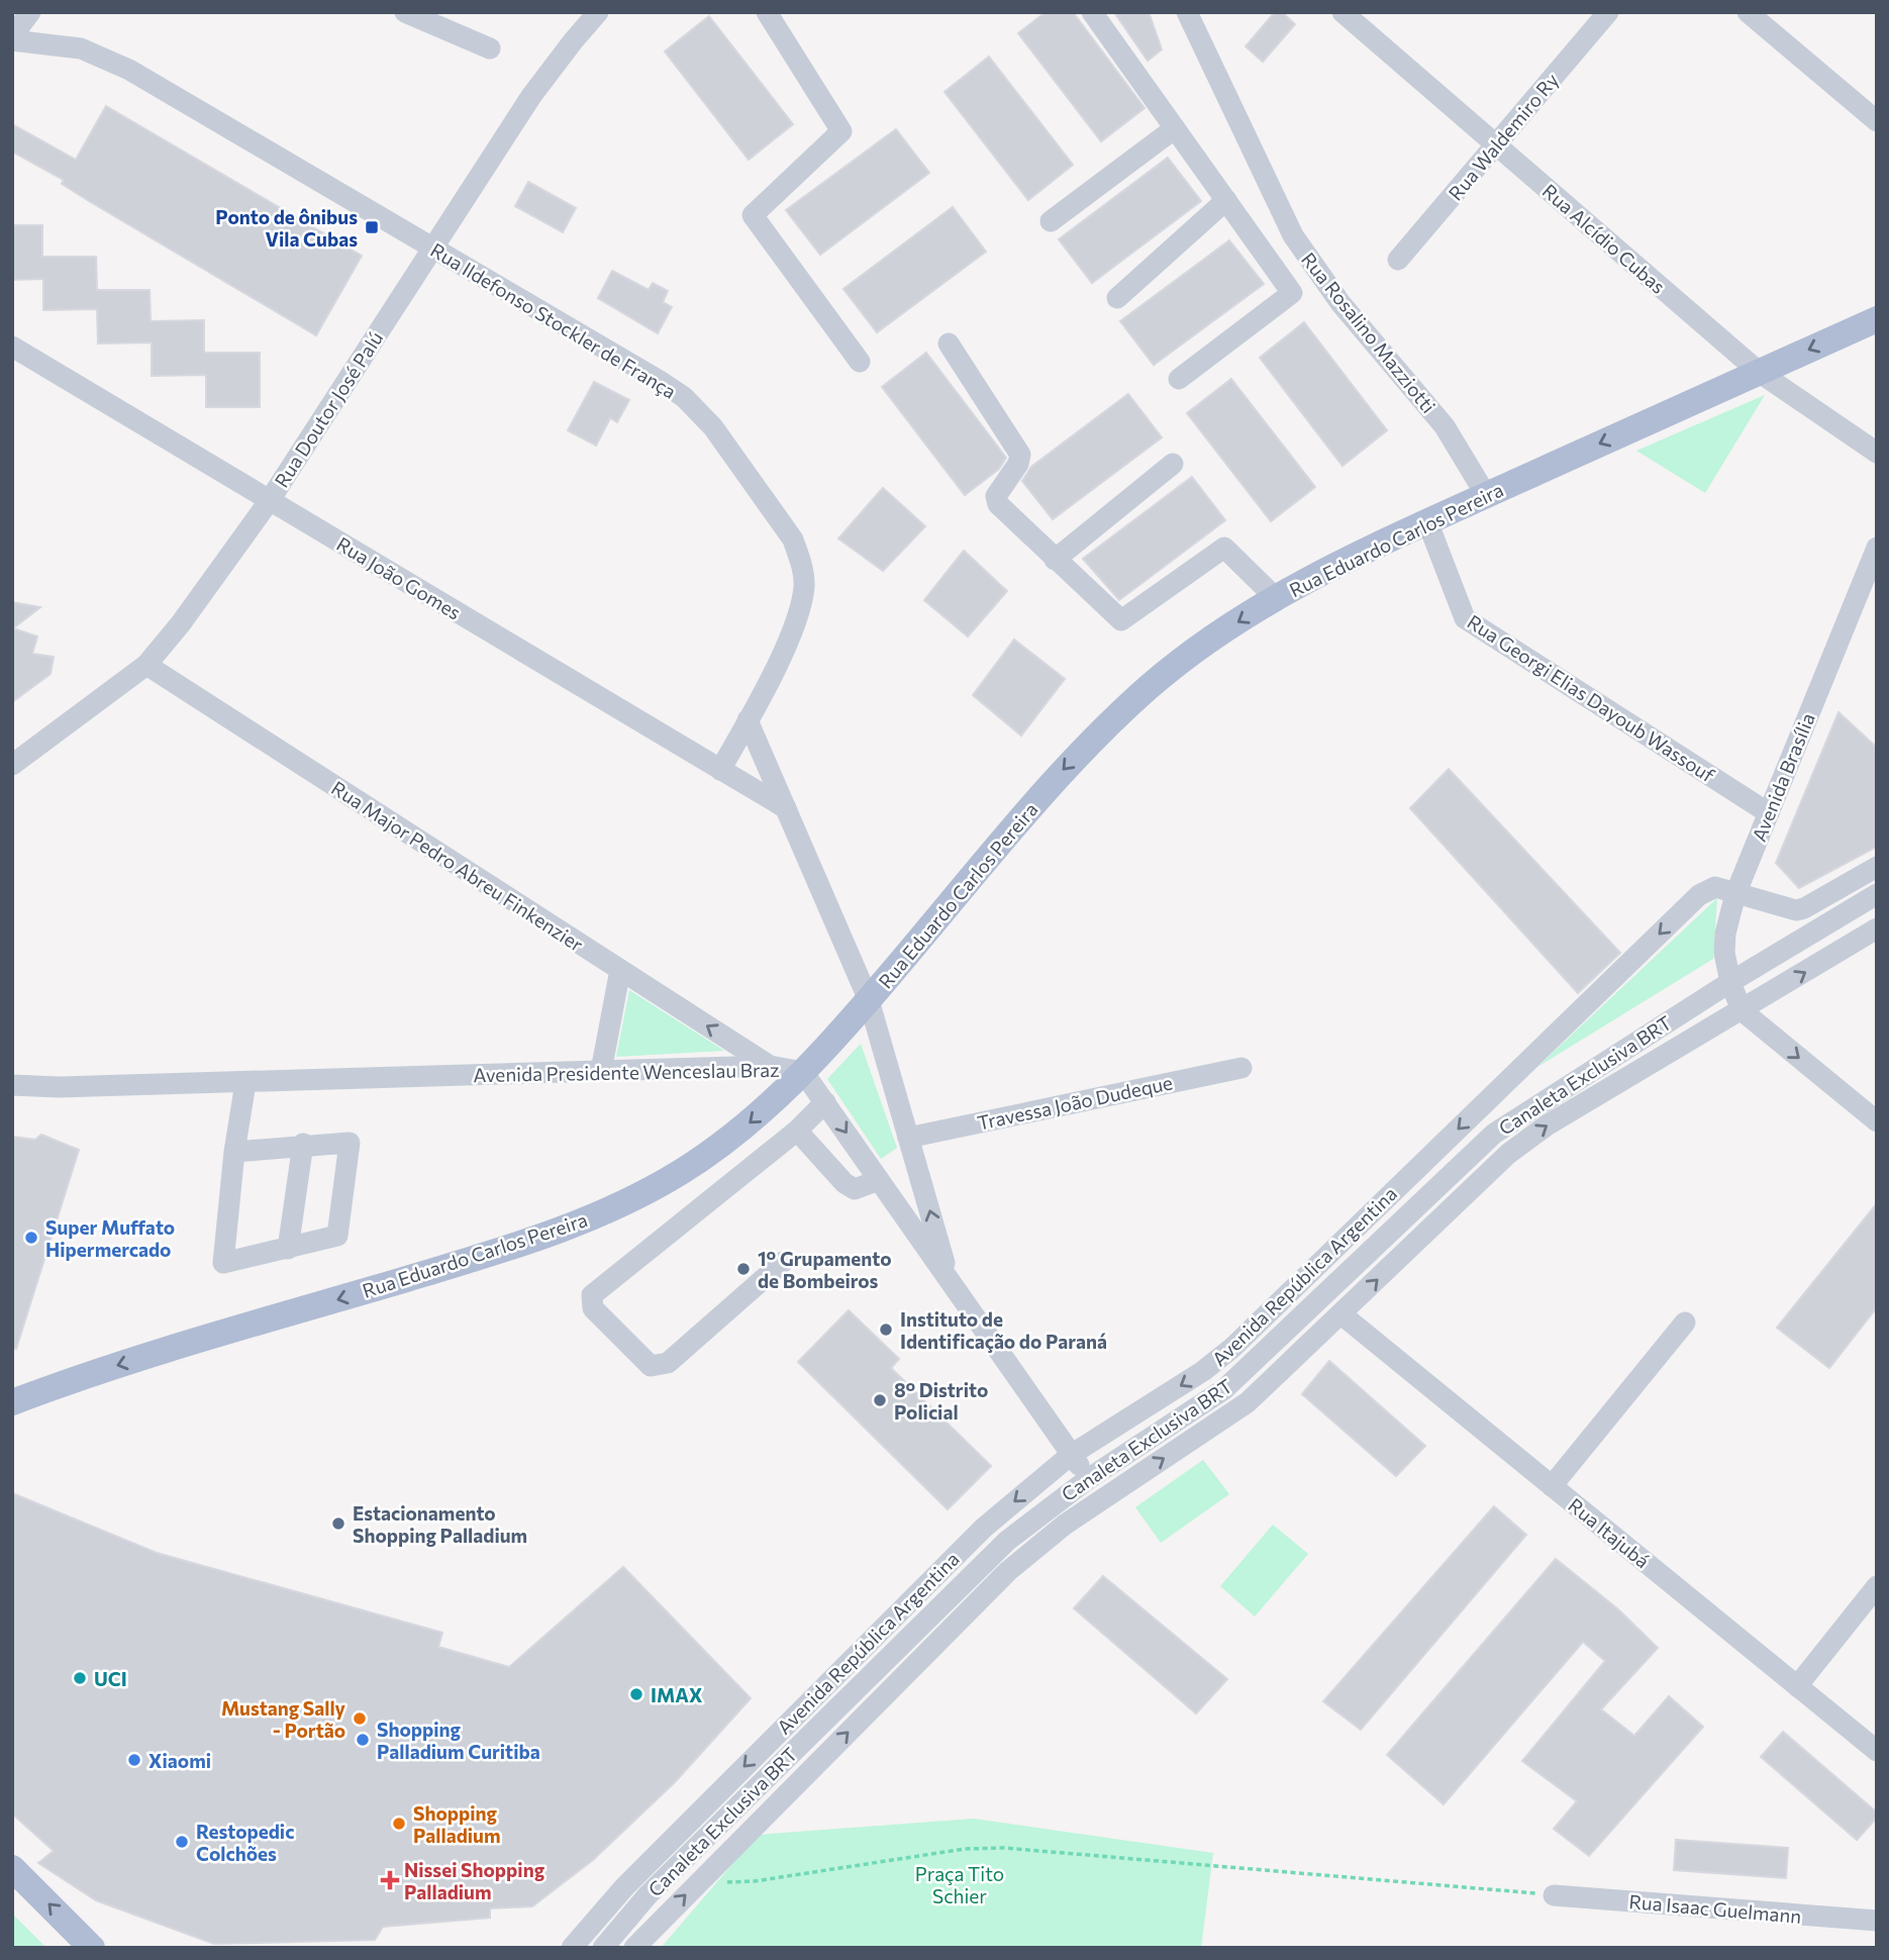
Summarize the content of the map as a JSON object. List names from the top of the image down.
{
  "streets": {
    "main road": ["Rua Eduardo Carlos Pereira"],
    "street": [
      "Rua Waldemiro Ry",
      "Rua Alcídio Cubas",
      "Rua Ildefonso Stockler de França",
      "Rua Rosalino Mazziotti",
      "Rua Doutor José Palú",
      "Rua João Gomes",
      "Rua Georgi Elias Dayoub Wassouf",
      "Avenida Brasília",
      "Rua Major Pedro Abreu Finkenzier",
      "Avenida Presidente Wenceslau Braz",
      "Canaleta Exclusiva BRT",
      "Travessa João Dudeque",
      "Avenida República Argentina",
      "Rua Itajubá",
      "Rua Isaac Guelmann"
    ]
  },
  "crossings": [
    ["Rua Waldemiro Ry", "Rua Alcídio Cubas"],
    ["Rua Alcídio Cubas", "Rua Eduardo Carlos Pereira"],
    ["Rua Ildefonso Stockler de França", "Rua Doutor José Palú"],
    ["Rua Ildefonso Stockler de França", "Rua João Gomes"],
    ["Rua Rosalino Mazziotti", "Rua Eduardo Carlos Pereira"],
    ["Rua Doutor José Palú", "Rua João Gomes"],
    ["Rua Doutor José Palú", "Rua Major Pedro Abreu Finkenzier"],
    ["Rua Eduardo Carlos Pereira", "Rua Georgi Elias Dayoub Wassouf"],
    ["Rua Eduardo Carlos Pereira", "Avenida Presidente Wenceslau Braz"],
    ["Rua Georgi Elias Dayoub Wassouf", "Avenida Brasília"],
    ["Avenida Brasília", "Canaleta Exclusiva BRT"],
    ["Avenida Brasília", "Avenida República Argentina"],
    ["Rua Major Pedro Abreu Finkenzier", "Avenida Presidente Wenceslau Braz"],
    ["Avenida Presidente Wenceslau Braz", "Canaleta Exclusiva BRT"],
    ["Avenida Presidente Wenceslau Braz", "Avenida República Argentina"]
  ],
  "one_way": ["Rua Eduardo Carlos Pereira"],
  "parks": ["Praça Tito Schier"],
  "places": {
    "transit": ["Ponto de ônibus Vila Cubas"],
    "other": [
      "Super Muffato Hipermercado",
      "1° Grupamento de Bombeiros",
      "Instituto de Identificação do Paraná",
      "8° Distrito Policial",
      "Estacionamento Shopping Palladium",
      "UCI",
      "IMAX",
      "Mustang Sally - Portão",
      "Shopping Palladium Curitiba",
      "Xiaomi",
      "Shopping Palladium",
      "Restopedic Colchões"
    ],
    "health": ["Nissei Shopping Palladium"]
  }
}
